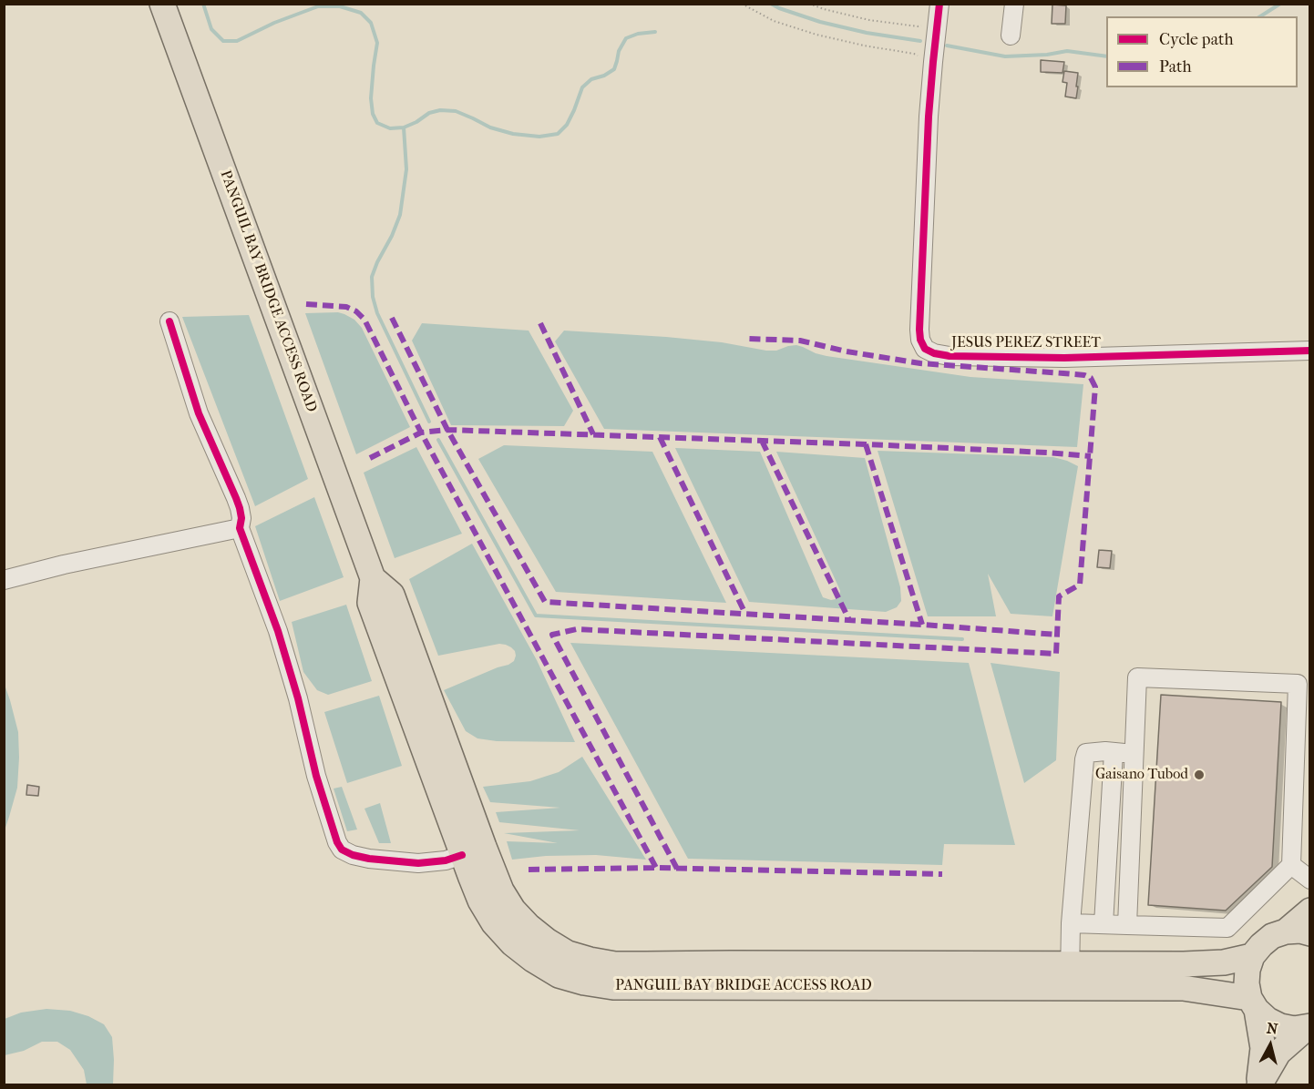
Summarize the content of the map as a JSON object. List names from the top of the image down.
{
  "streets": {
    "highway": ["PANGUIL BAY BRIDGE ACCESS ROAD"],
    "street": ["JESUS PEREZ STREET"]
  },
  "places": ["Gaisano Tubod"],
  "legend": ["Cycle path", "Path"],
  "north": "top"
}
